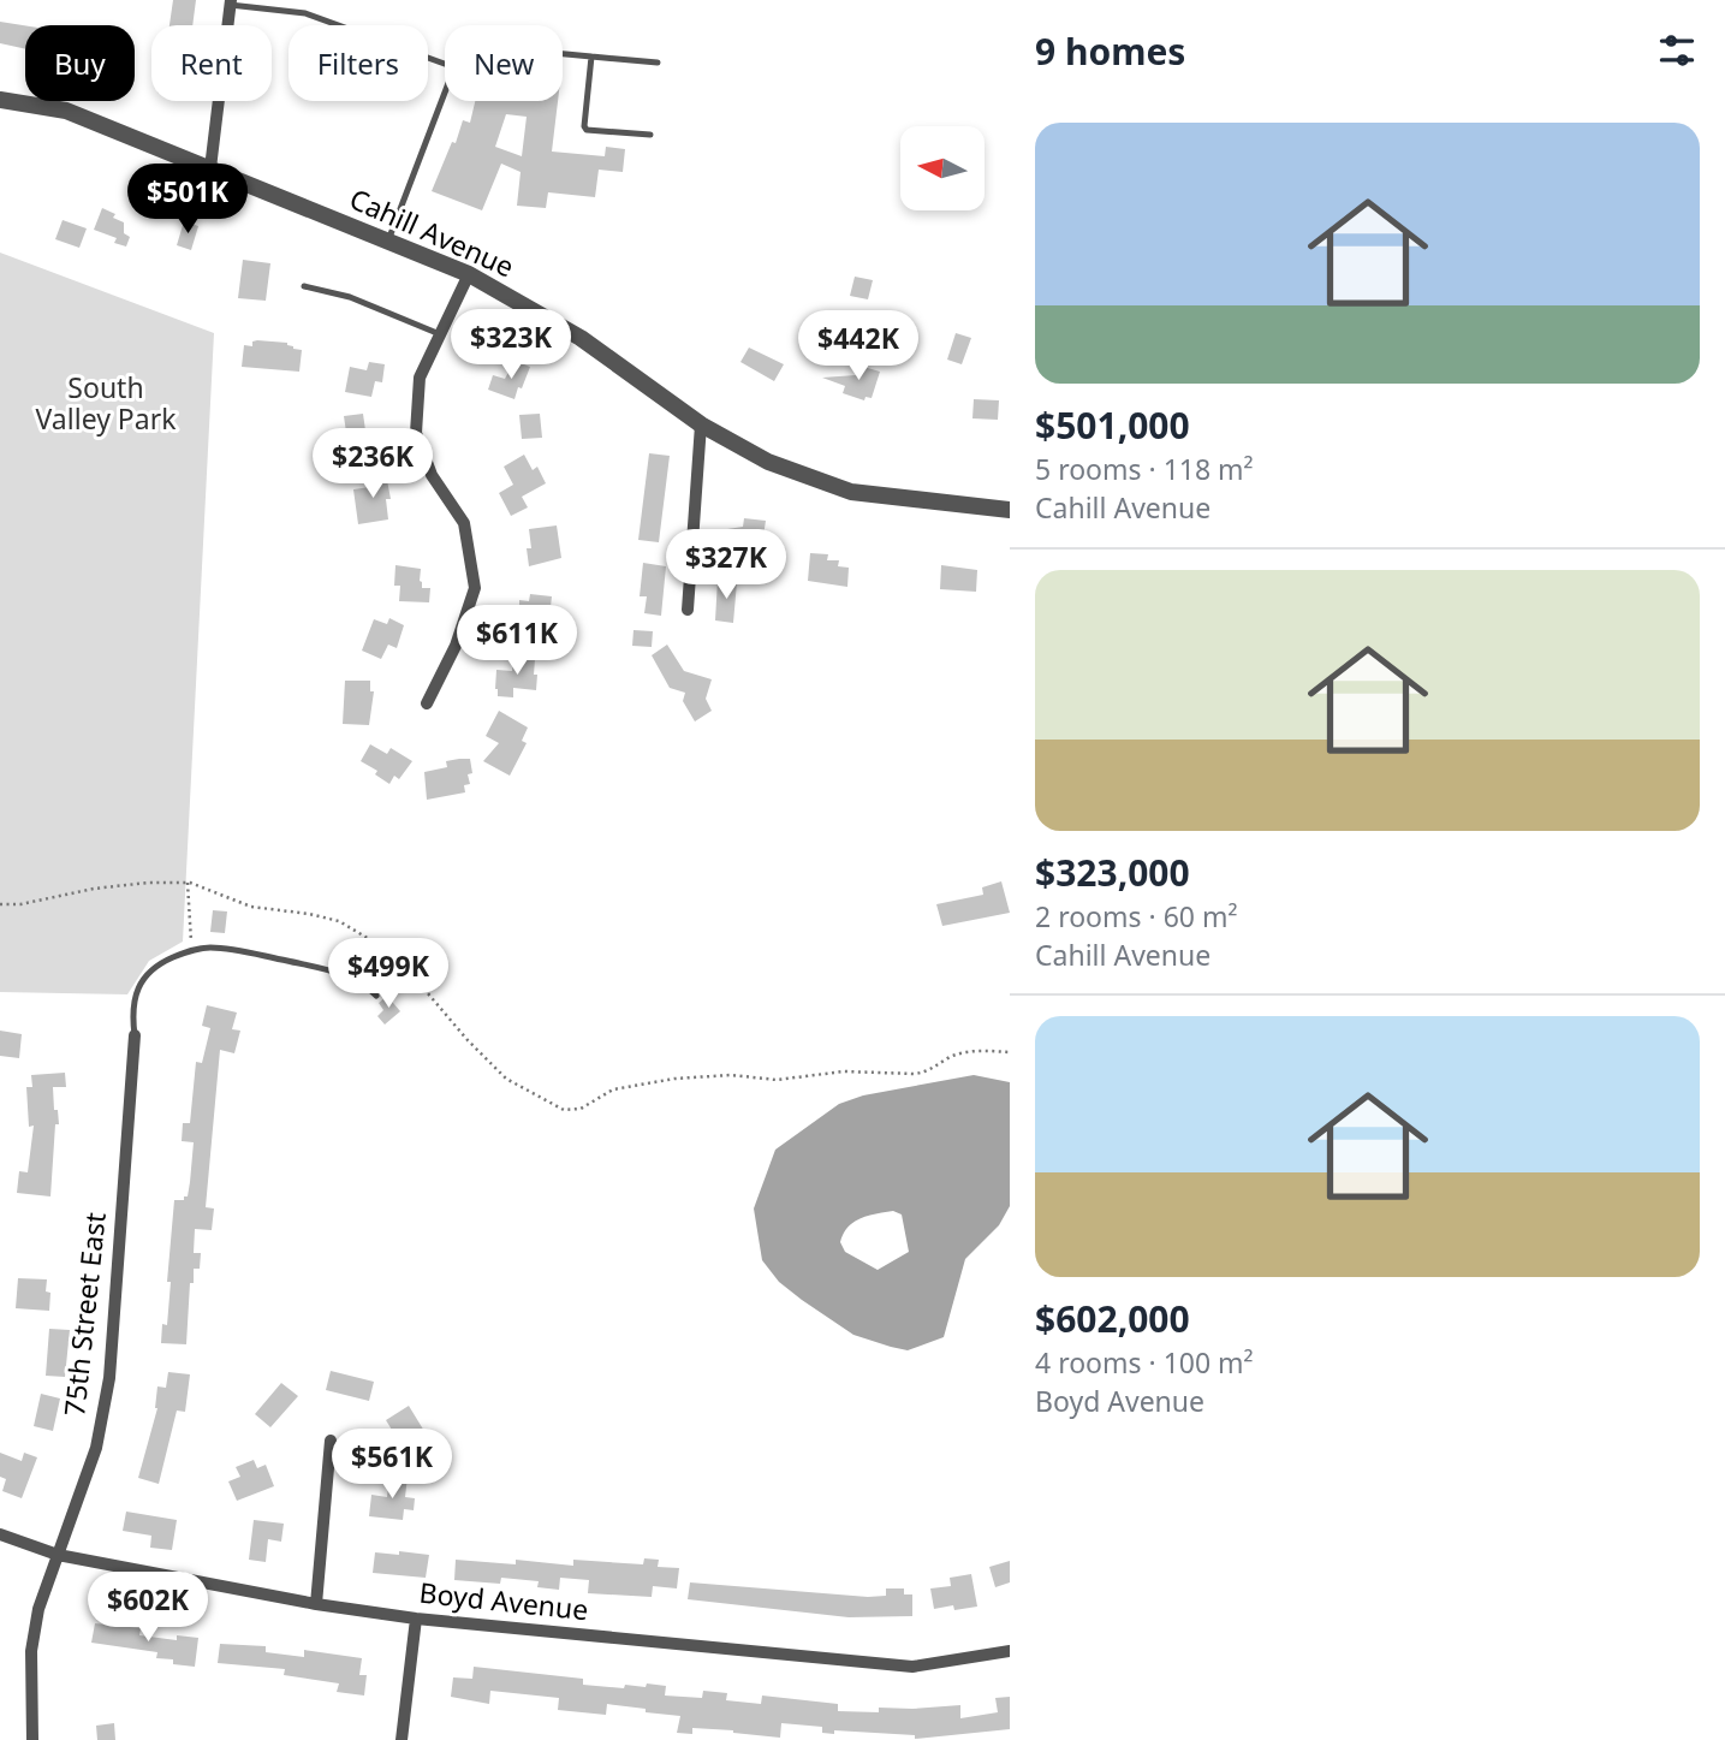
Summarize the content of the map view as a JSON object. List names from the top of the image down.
{
  "streets": {
    "street": ["Cahill Avenue", "75th Street East", "Boyd Avenue"]
  },
  "crossings": [
    ["75th Street East", "Boyd Avenue"]
  ],
  "parks": ["South Valley Park"],
  "north": "left",
  "page": {
    "heading": "9 homes",
    "chip": [
      "Buy",
      "Rent",
      "Filters",
      "New"
    ],
    "list": [
      {
        "name": "$501,000",
        "note": "5 rooms · 118 m² · Cahill Avenue"
      },
      {
        "name": "$323,000",
        "note": "2 rooms · 60 m² · Cahill Avenue"
      },
      {
        "name": "$602,000",
        "note": "4 rooms · 100 m² · Boyd Avenue"
      }
    ],
    "price": [
      "$501K",
      "$323K",
      "$442K",
      "$236K",
      "$327K",
      "$611K",
      "$499K",
      "$561K",
      "$602K"
    ]
  }
}
